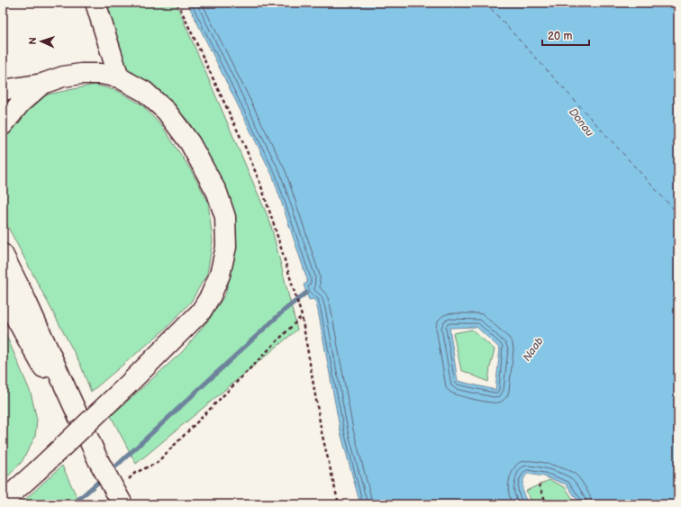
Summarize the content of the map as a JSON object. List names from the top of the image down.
{
  "water": ["Donau", "Naab"],
  "scale_bar": "20 m",
  "north": "left"
}
